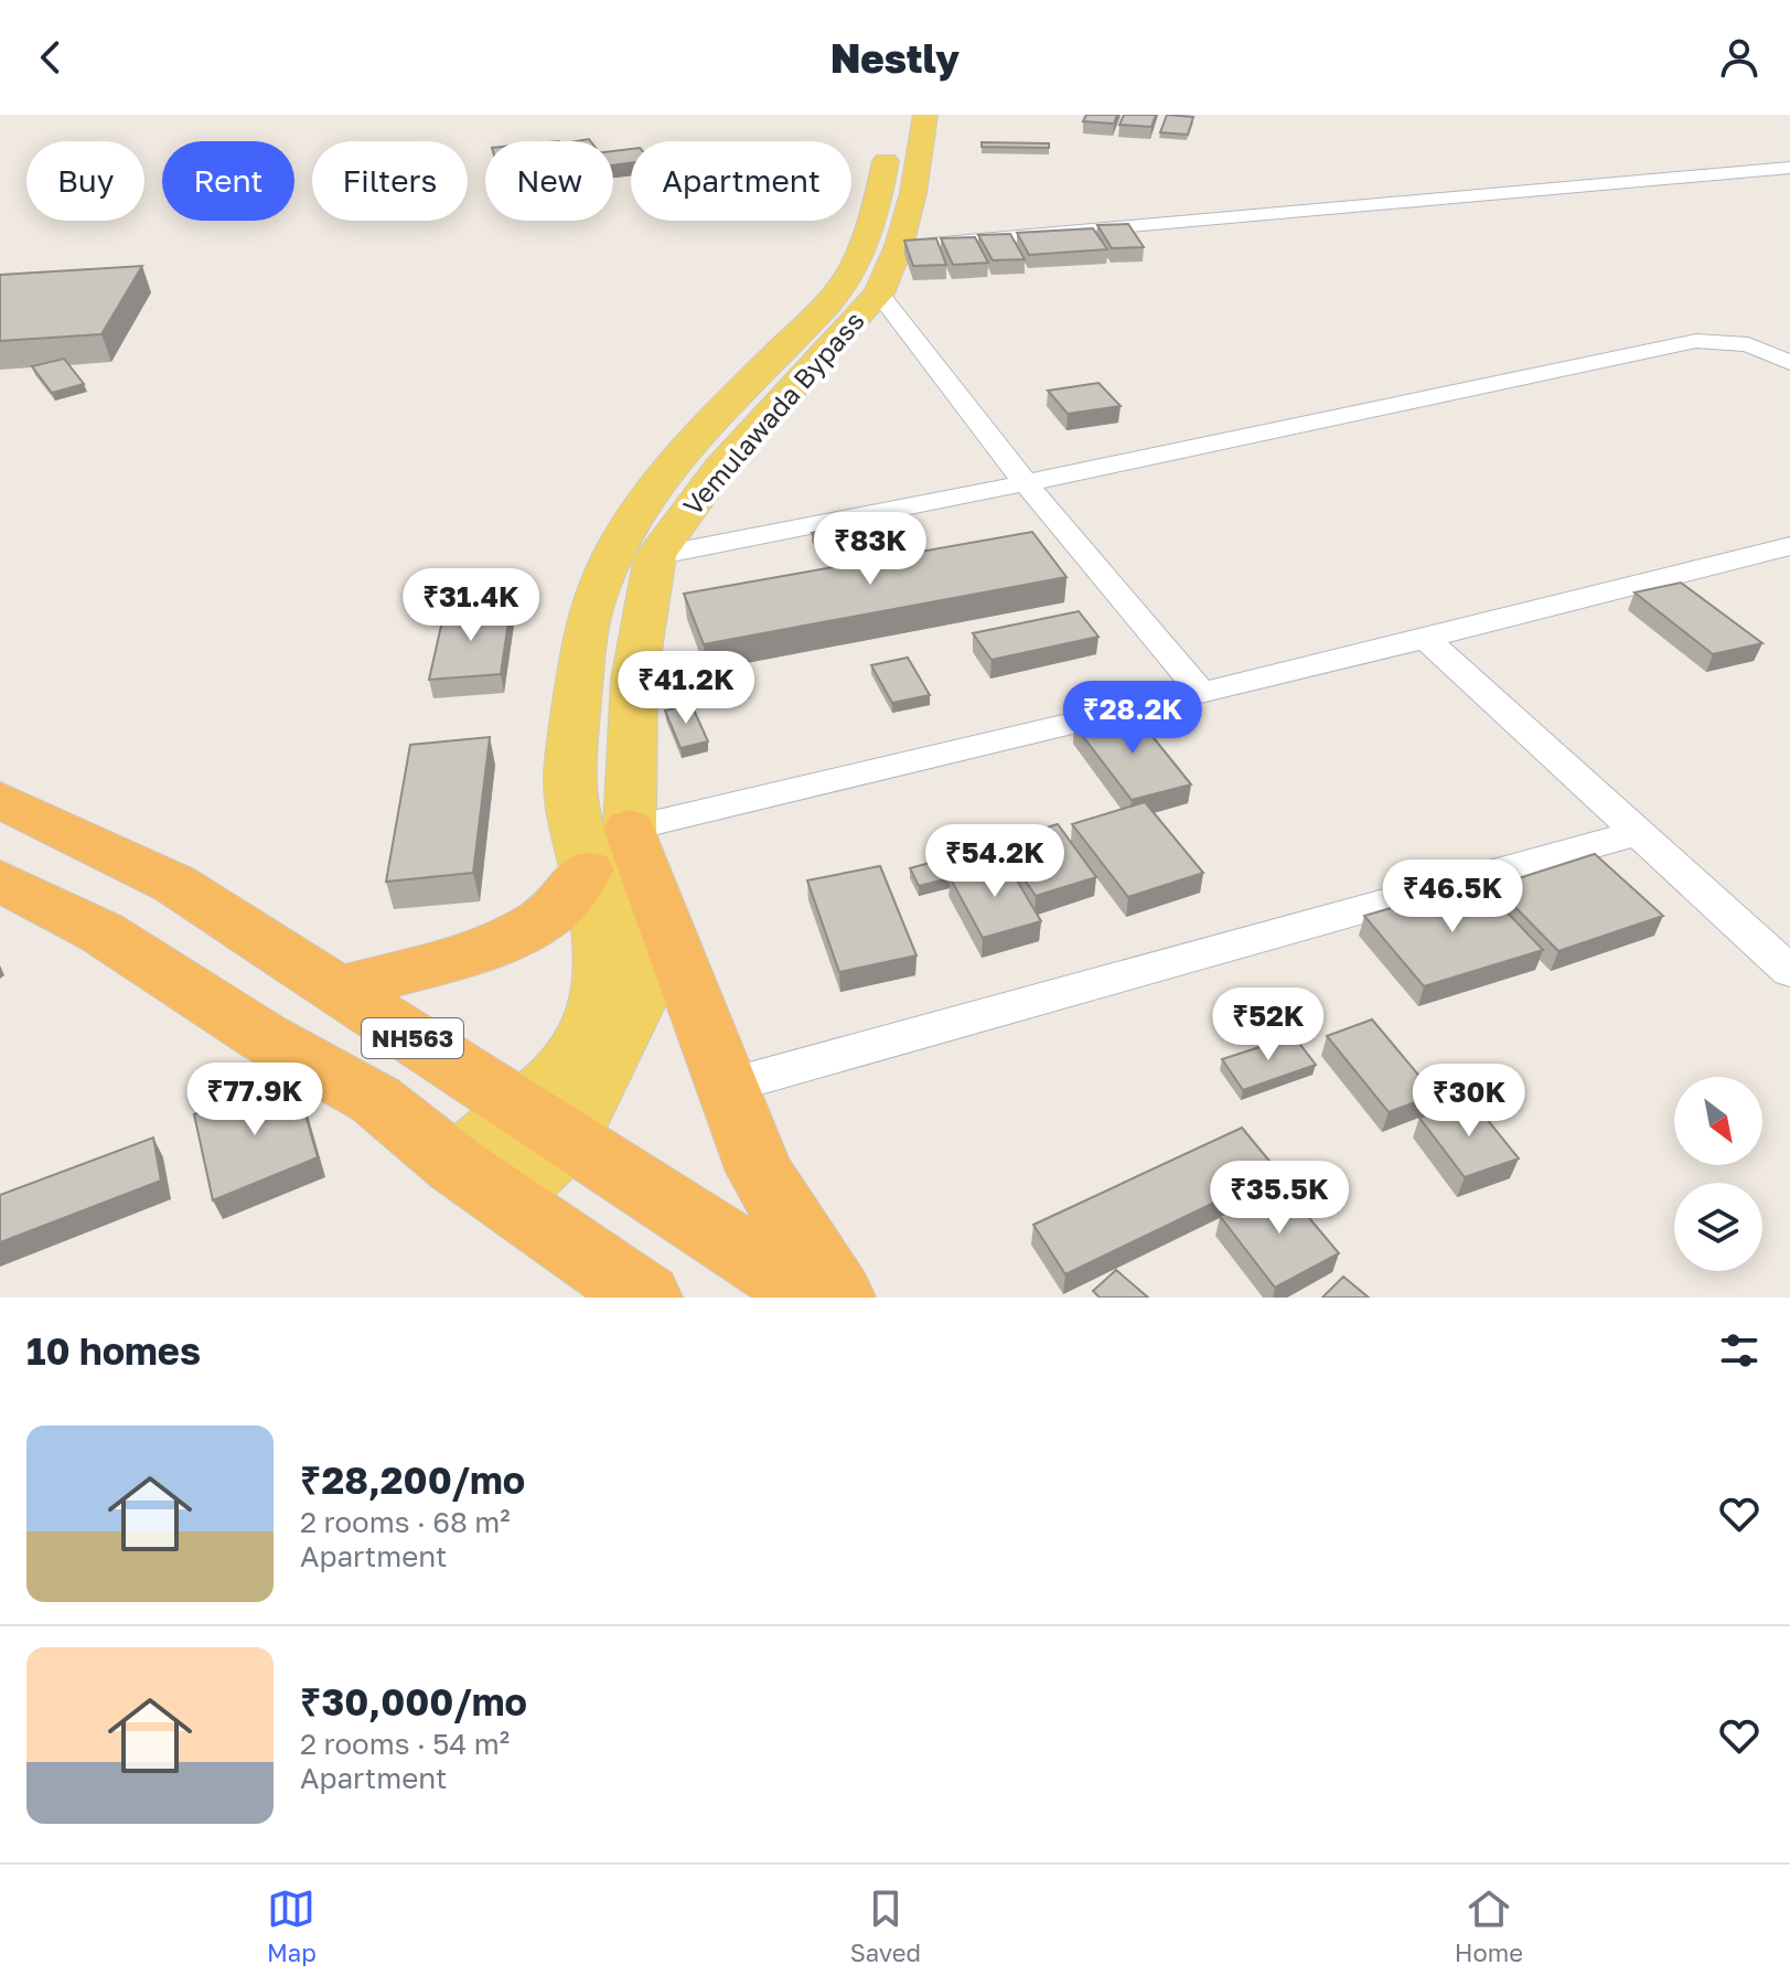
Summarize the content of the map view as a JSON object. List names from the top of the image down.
{
  "streets": {
    "highway": ["NH563"],
    "main road": ["Vemulawada Bypass"]
  },
  "crossings": [
    ["Vemulawada Bypass", "NH563"]
  ],
  "north": "bottom right",
  "page": {
    "header": "Nestly",
    "chip": [
      "Buy",
      "Rent",
      "Filters",
      "New",
      "Apartment"
    ],
    "price": [
      "₹83K",
      "₹31.4K",
      "₹41.2K",
      "₹28.2K",
      "₹54.2K",
      "₹46.5K",
      "₹52K",
      "₹77.9K",
      "₹30K",
      "₹35.5K"
    ],
    "heading": "10 homes",
    "list": [
      {
        "name": "₹28,200/mo",
        "note": "2 rooms · 68 m² · Apartment"
      },
      {
        "name": "₹30,000/mo",
        "note": "2 rooms · 54 m² · Apartment"
      }
    ],
    "tabs": ["Map", "Saved", "Home"]
  }
}
